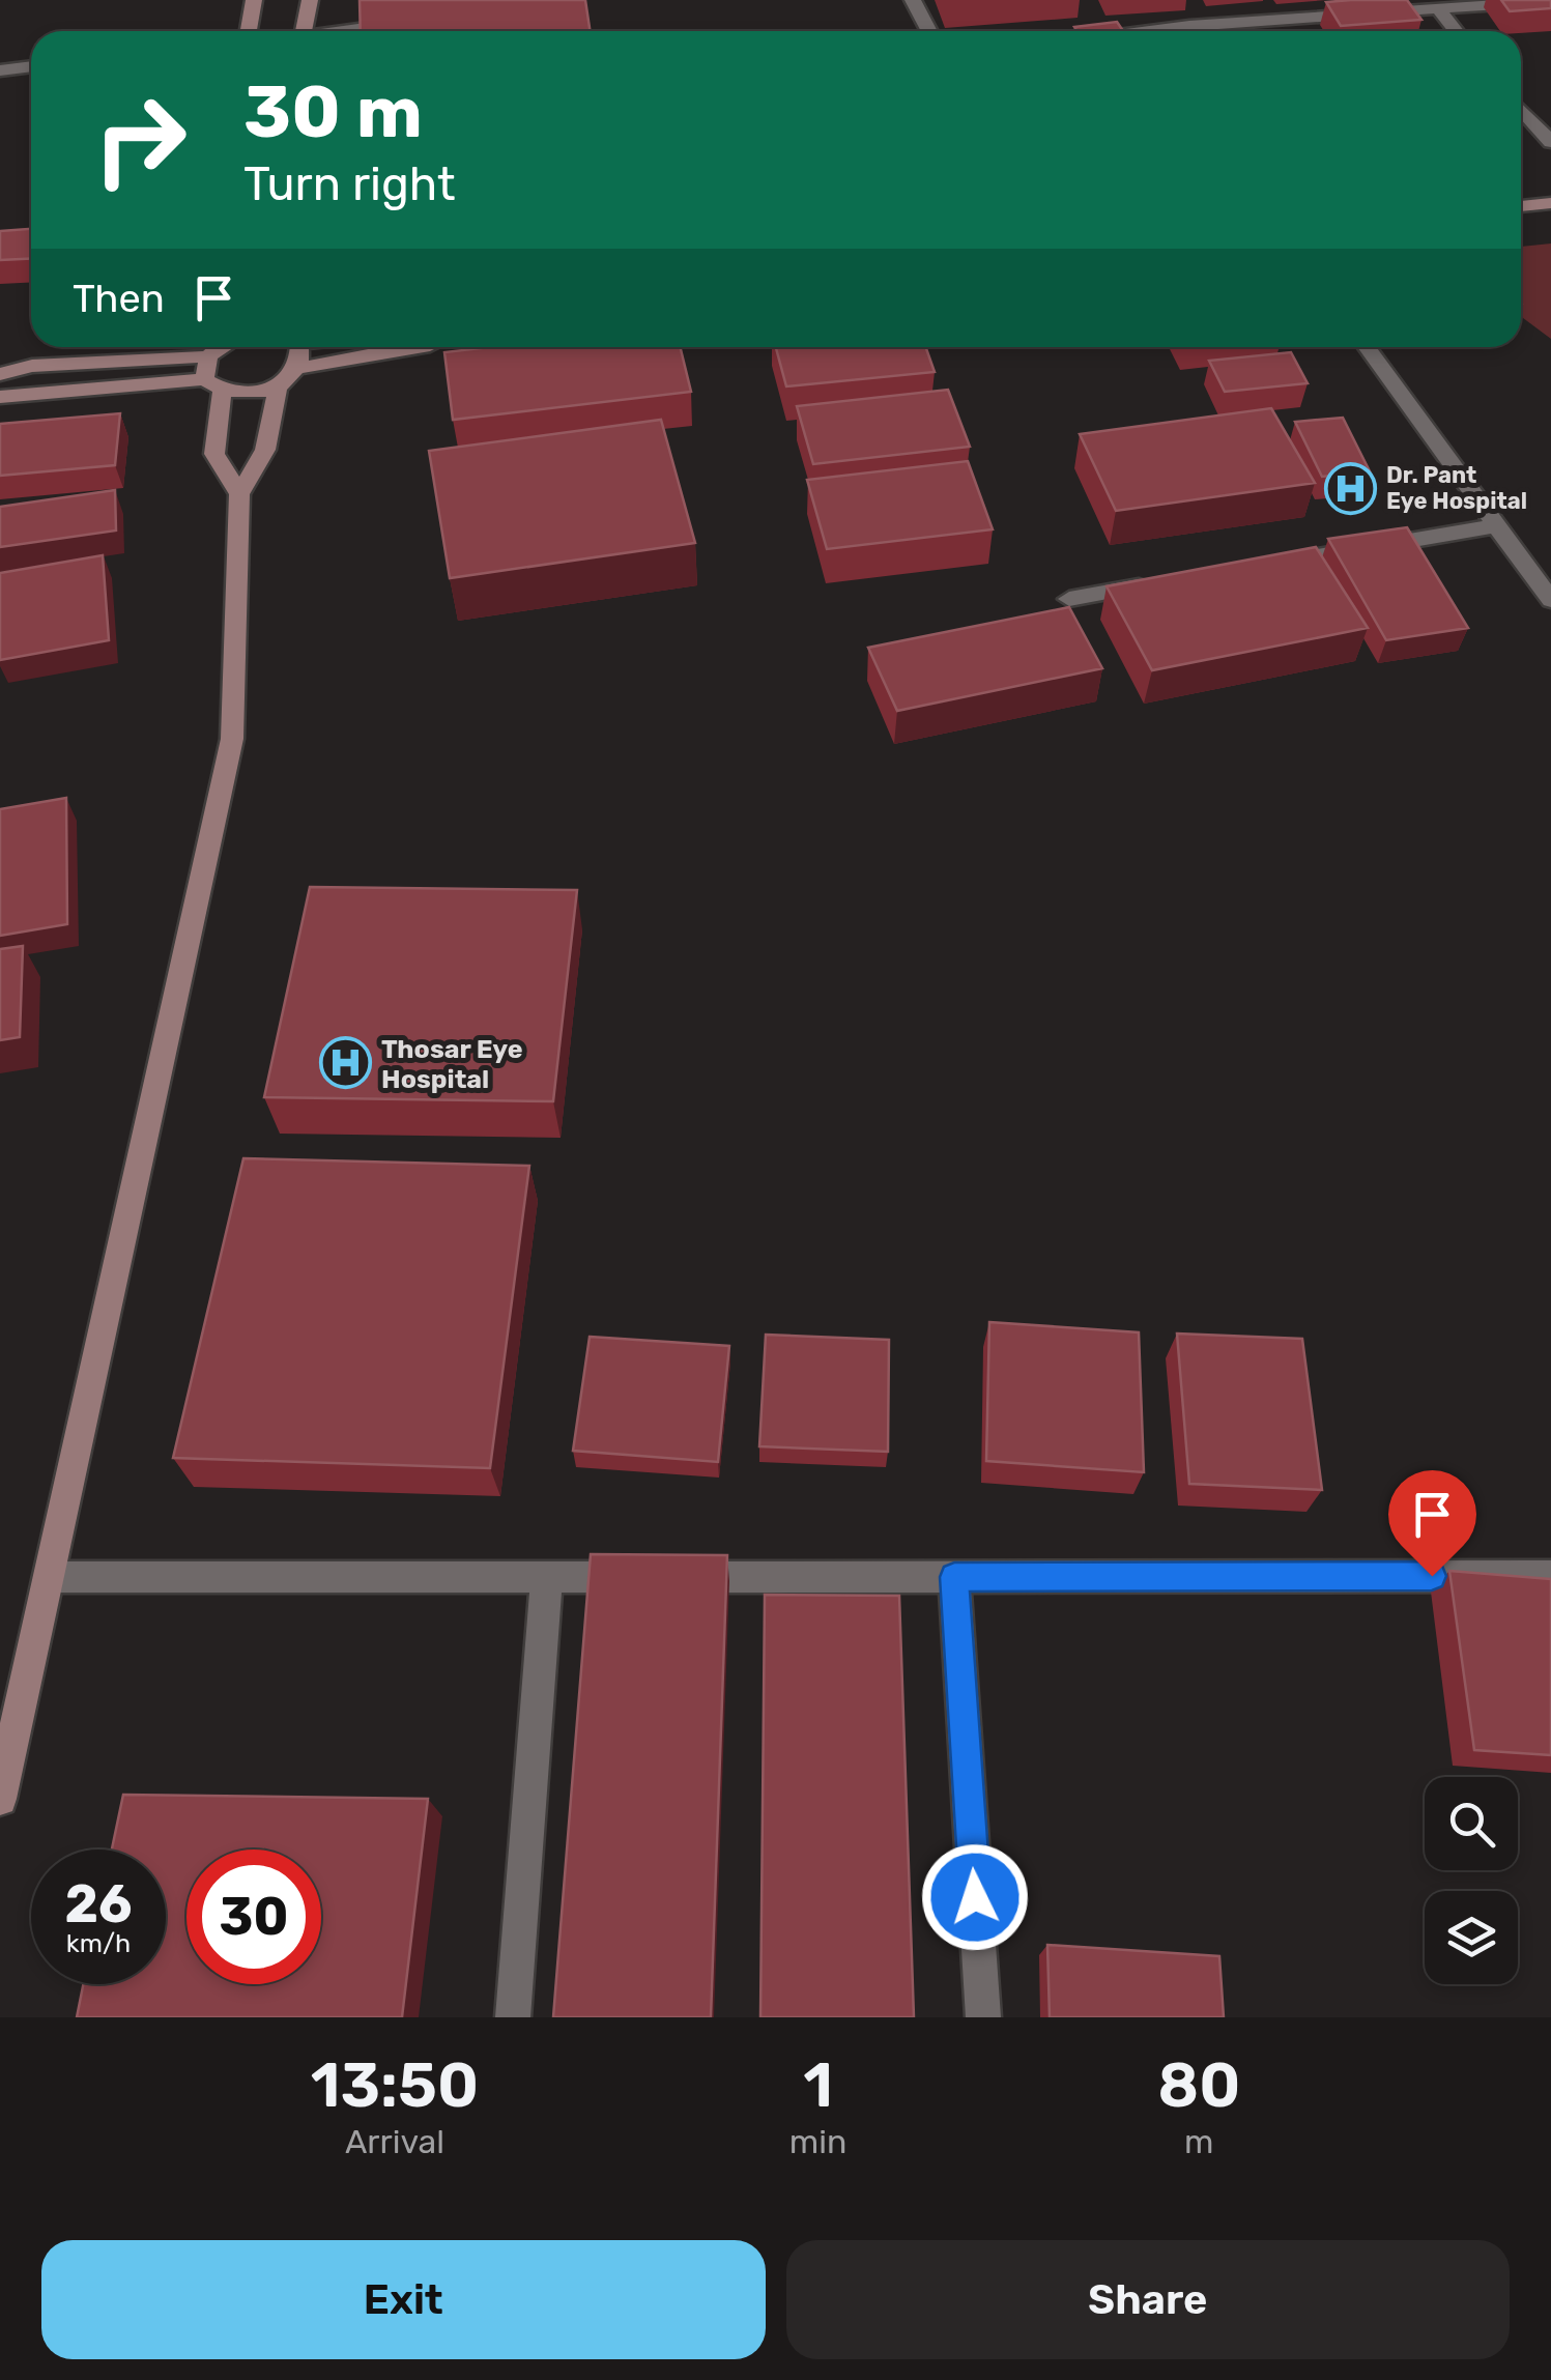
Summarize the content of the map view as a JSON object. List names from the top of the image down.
{
  "places": {
    "hospital": ["Dr. Pant Eye Hospital", "Thosar Eye Hospital"]
  },
  "page": {
    "turn": ["30 m", "Turn right"],
    "then": "Then",
    "speed": "26 km/h",
    "limit": "30",
    "eta": [
      "13:50",
      "Arrival",
      "1",
      "min",
      "80",
      "m"
    ],
    "buttons": ["Exit", "Share"]
  }
}
